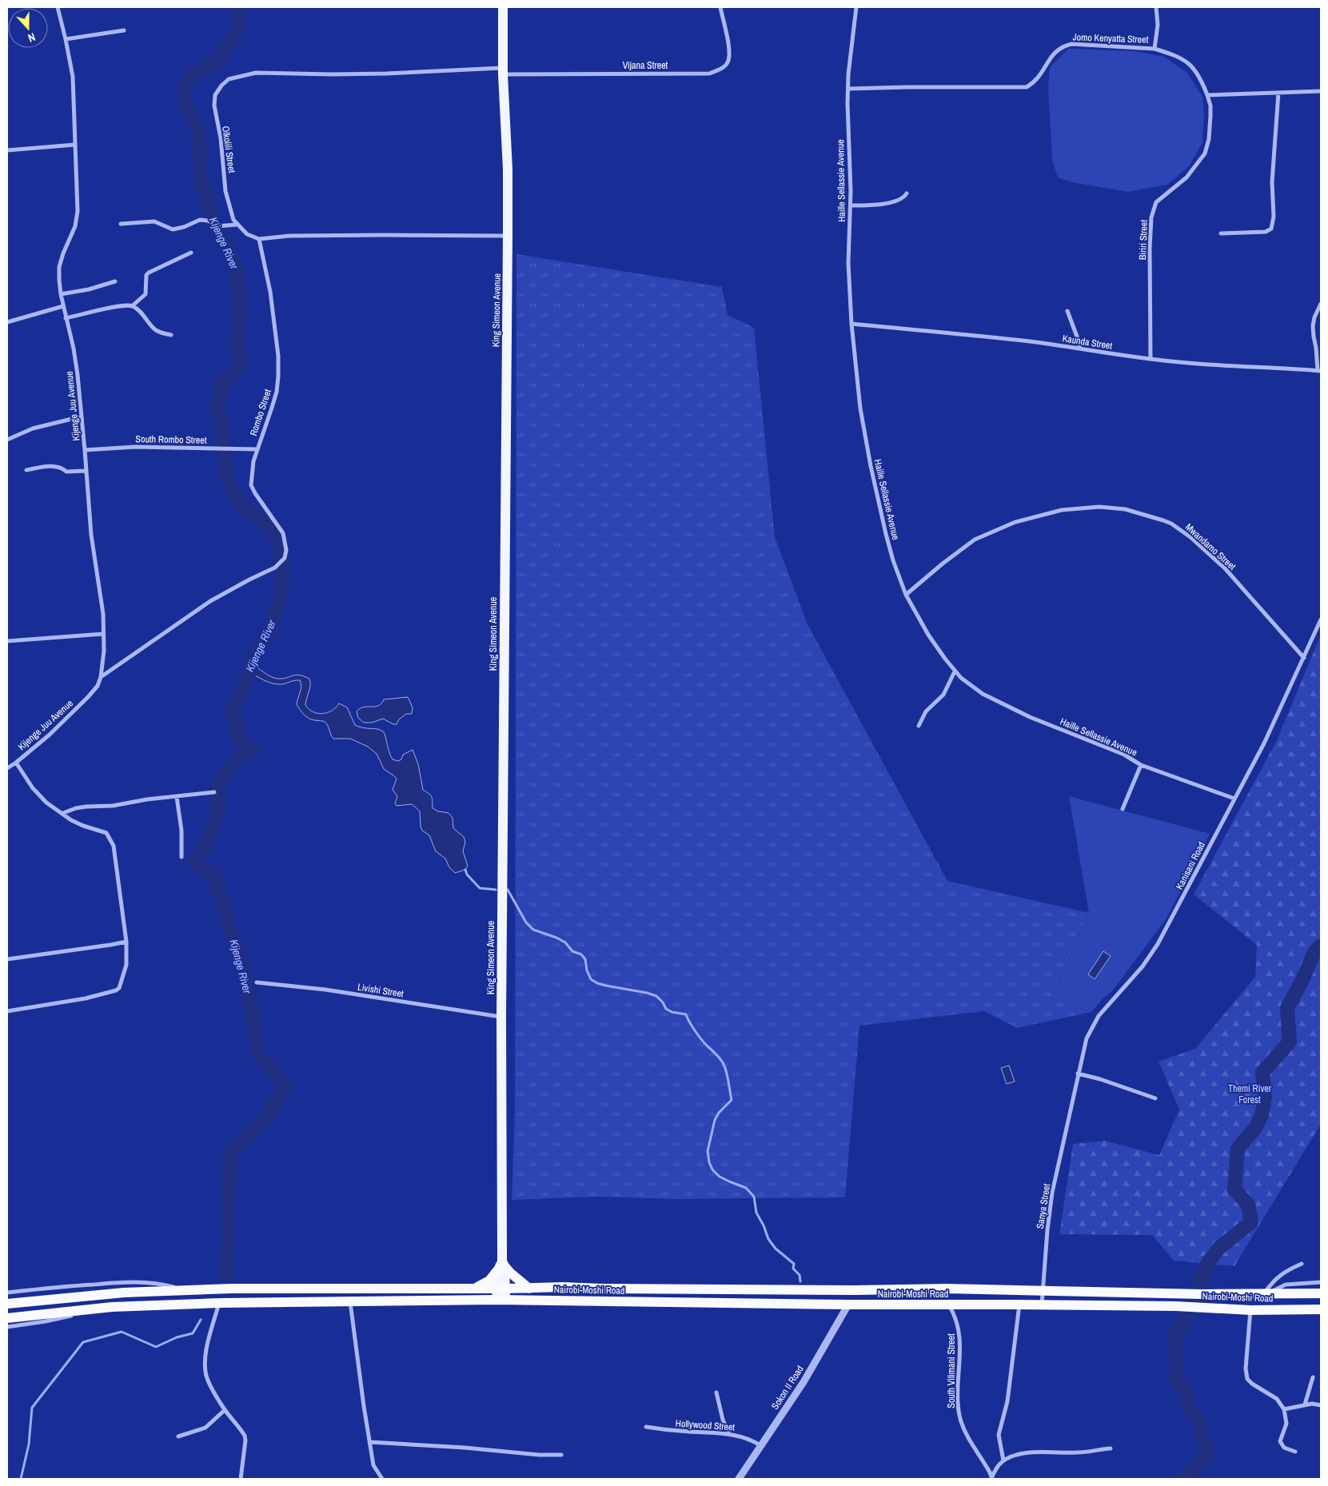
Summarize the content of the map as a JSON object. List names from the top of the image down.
{
  "streets": {
    "highway": ["Nairobi-Moshi Road"],
    "main road": ["King Simeon Avenue"],
    "street": [
      "Jomo Kenyatta Street",
      "Vijana Street",
      "Olkolili Street",
      "Haille Sellassie Avenue",
      "Biriri Street",
      "Kaunda Street",
      "Kijenge Juu Avenue",
      "Rombo Street",
      "South Rombo Street",
      "Mwandamo Street",
      "Kanisani Road",
      "Livishi Street",
      "Sanya Street",
      "South Vilimani Street",
      "Sokon II Road",
      "Hollywood Street"
    ]
  },
  "crossings": [
    ["Jomo Kenyatta Street", "Haille Sellassie Avenue"],
    ["Jomo Kenyatta Street", "Biriri Street"],
    ["Vijana Street", "Olkolili Street"],
    ["Vijana Street", "King Simeon Avenue"],
    ["Olkolili Street", "King Simeon Avenue"],
    ["Haille Sellassie Avenue", "Kaunda Street"],
    ["Haille Sellassie Avenue", "Mwandamo Street"],
    ["Haille Sellassie Avenue", "Kanisani Road"],
    ["Biriri Street", "Kaunda Street"],
    ["King Simeon Avenue", "Livishi Street"],
    ["King Simeon Avenue", "Nairobi-Moshi Road"],
    ["Kijenge Juu Avenue", "Rombo Street"],
    ["Kijenge Juu Avenue", "South Rombo Street"],
    ["Rombo Street", "South Rombo Street"],
    ["Mwandamo Street", "Kanisani Road"],
    ["Kanisani Road", "Sanya Street"],
    ["Sanya Street", "Nairobi-Moshi Road"],
    ["Nairobi-Moshi Road", "South Vilimani Street"],
    ["Nairobi-Moshi Road", "Sokon II Road"],
    ["Sokon II Road", "Hollywood Street"]
  ],
  "water": ["Kijenge River"],
  "parks": ["Themi River Forest"],
  "north": "bottom"
}
